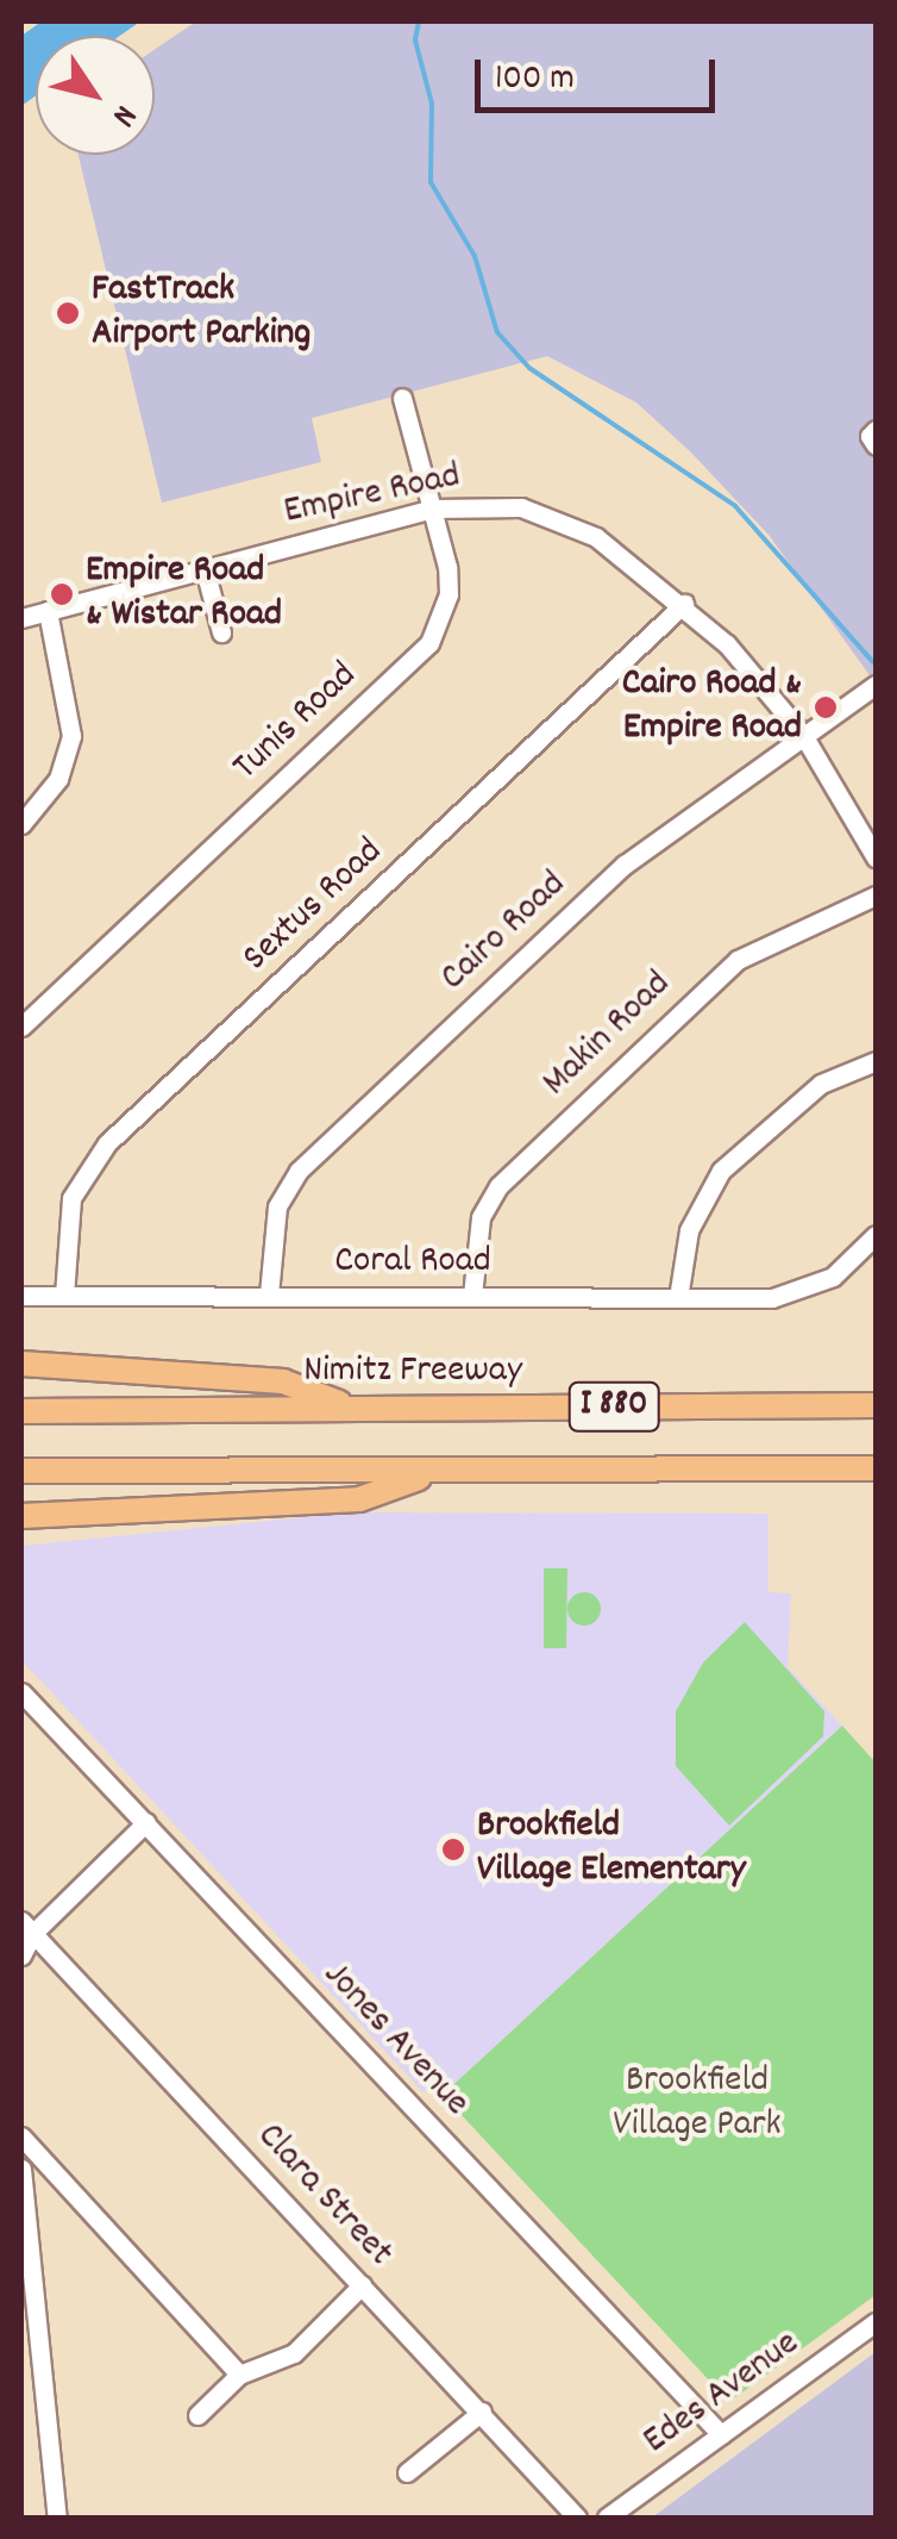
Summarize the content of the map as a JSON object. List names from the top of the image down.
{
  "streets": {
    "highway": ["Nimitz Freeway", "I 880"],
    "street": [
      "Empire Road",
      "Tunis Road",
      "Sextus Road",
      "Cairo Road",
      "Makin Road",
      "Coral Road",
      "Jones Avenue",
      "Clara Street",
      "Edes Avenue"
    ]
  },
  "crossings": [
    ["Empire Road", "Tunis Road"],
    ["Empire Road", "Sextus Road"],
    ["Empire Road", "Cairo Road"],
    ["Sextus Road", "Coral Road"],
    ["Cairo Road", "Coral Road"],
    ["Makin Road", "Coral Road"],
    ["Jones Avenue", "Edes Avenue"]
  ],
  "parks": ["Brookfield Village Park"],
  "places": [
    "FastTrack Airport Parking",
    "Empire Road & Wistar Road",
    "Cairo Road & Empire Road",
    "Brookfield Village Elementary"
  ],
  "scale_bar": "100 m",
  "north": "bottom right"
}
